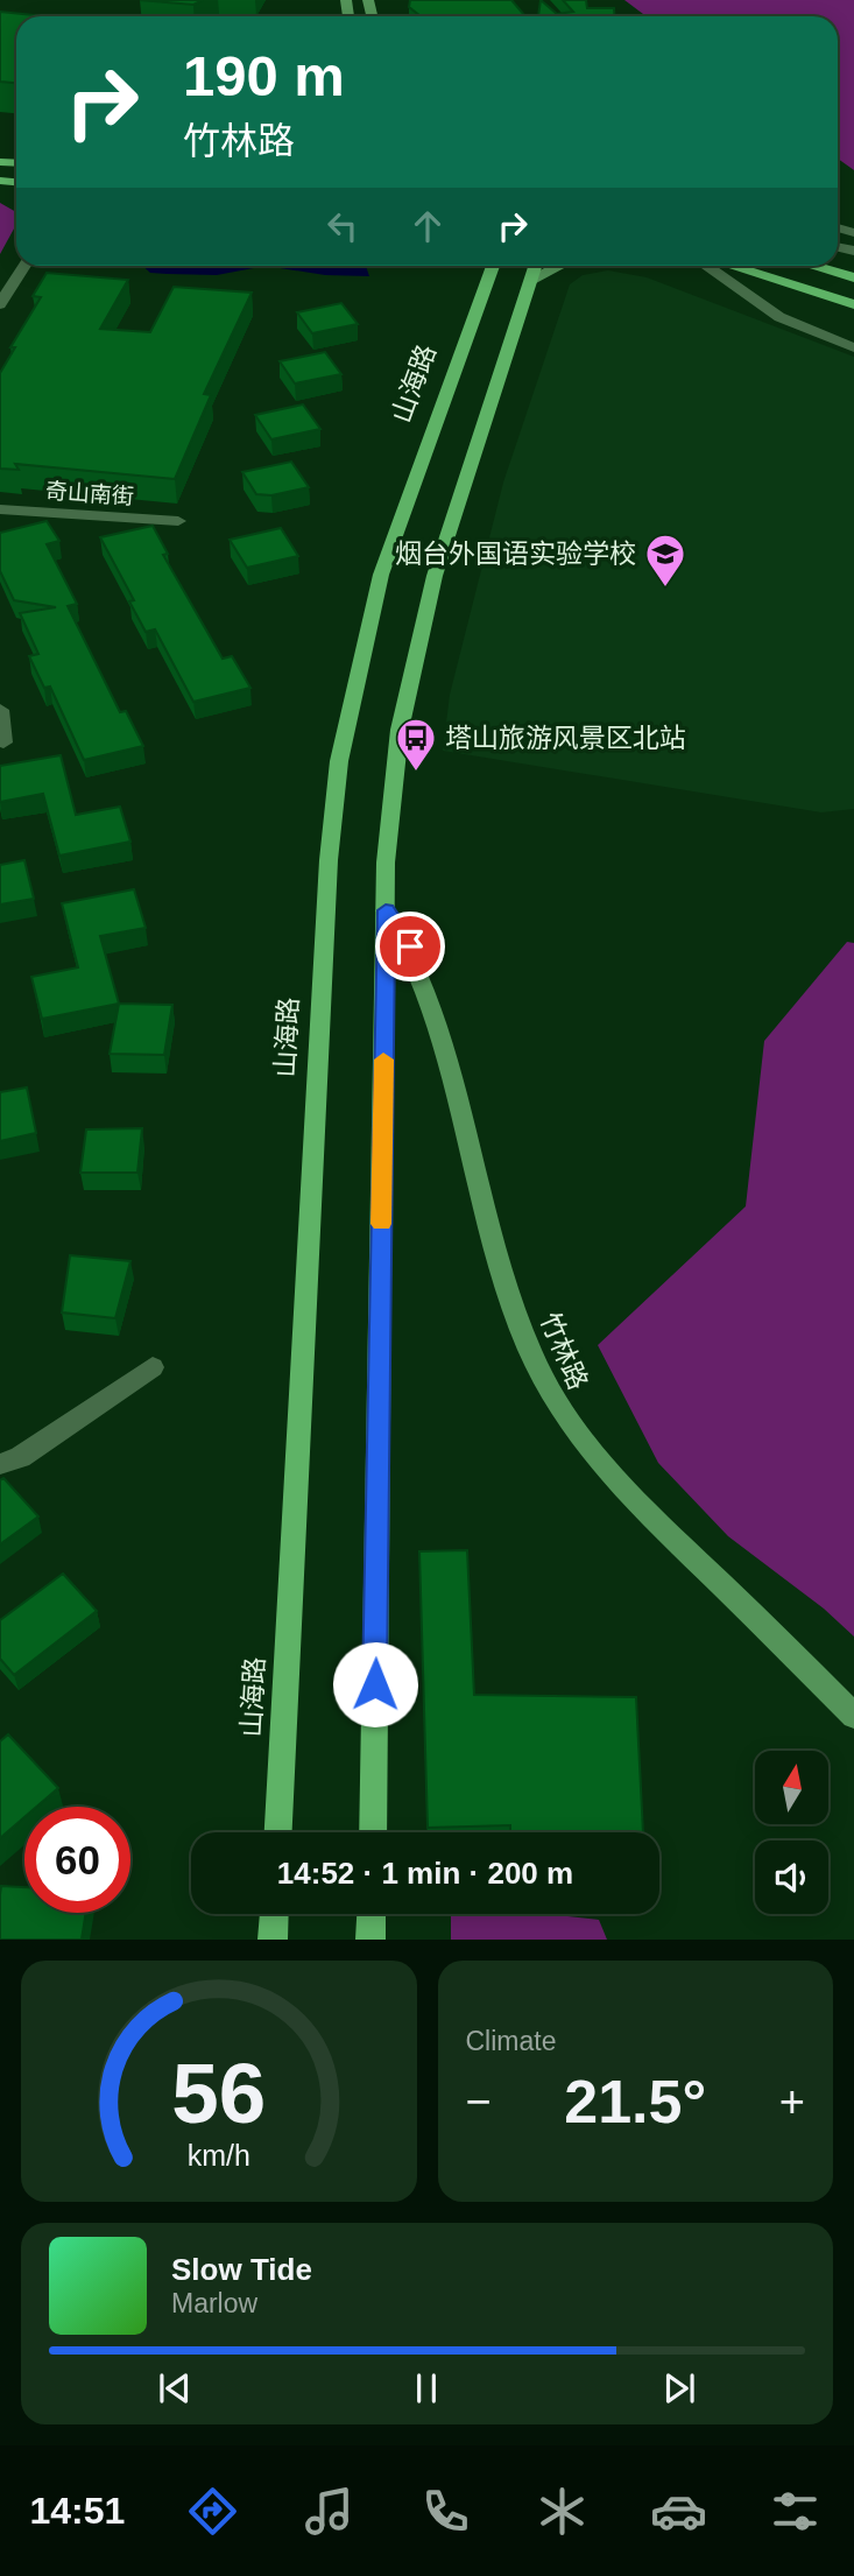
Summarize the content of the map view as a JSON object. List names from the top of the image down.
{
  "streets": {
    "main road": ["山海路", "竹林路"],
    "street": ["奇山南街"]
  },
  "places": {
    "school or university": ["烟台外国语实验学校"],
    "bus stop": ["塔山旅游风景区北站"]
  },
  "north": "top",
  "page": {
    "turn": ["190 m", "竹林路"],
    "limit": "60",
    "trip": "14:52 · 1 min · 200 m",
    "tile": "Climate",
    "heat": ["−", "21.5°", "+"],
    "song": ["Slow Tide", "Marlow"],
    "tabs": "14:51",
    "gauge": ["56", "km/h"]
  }
}
